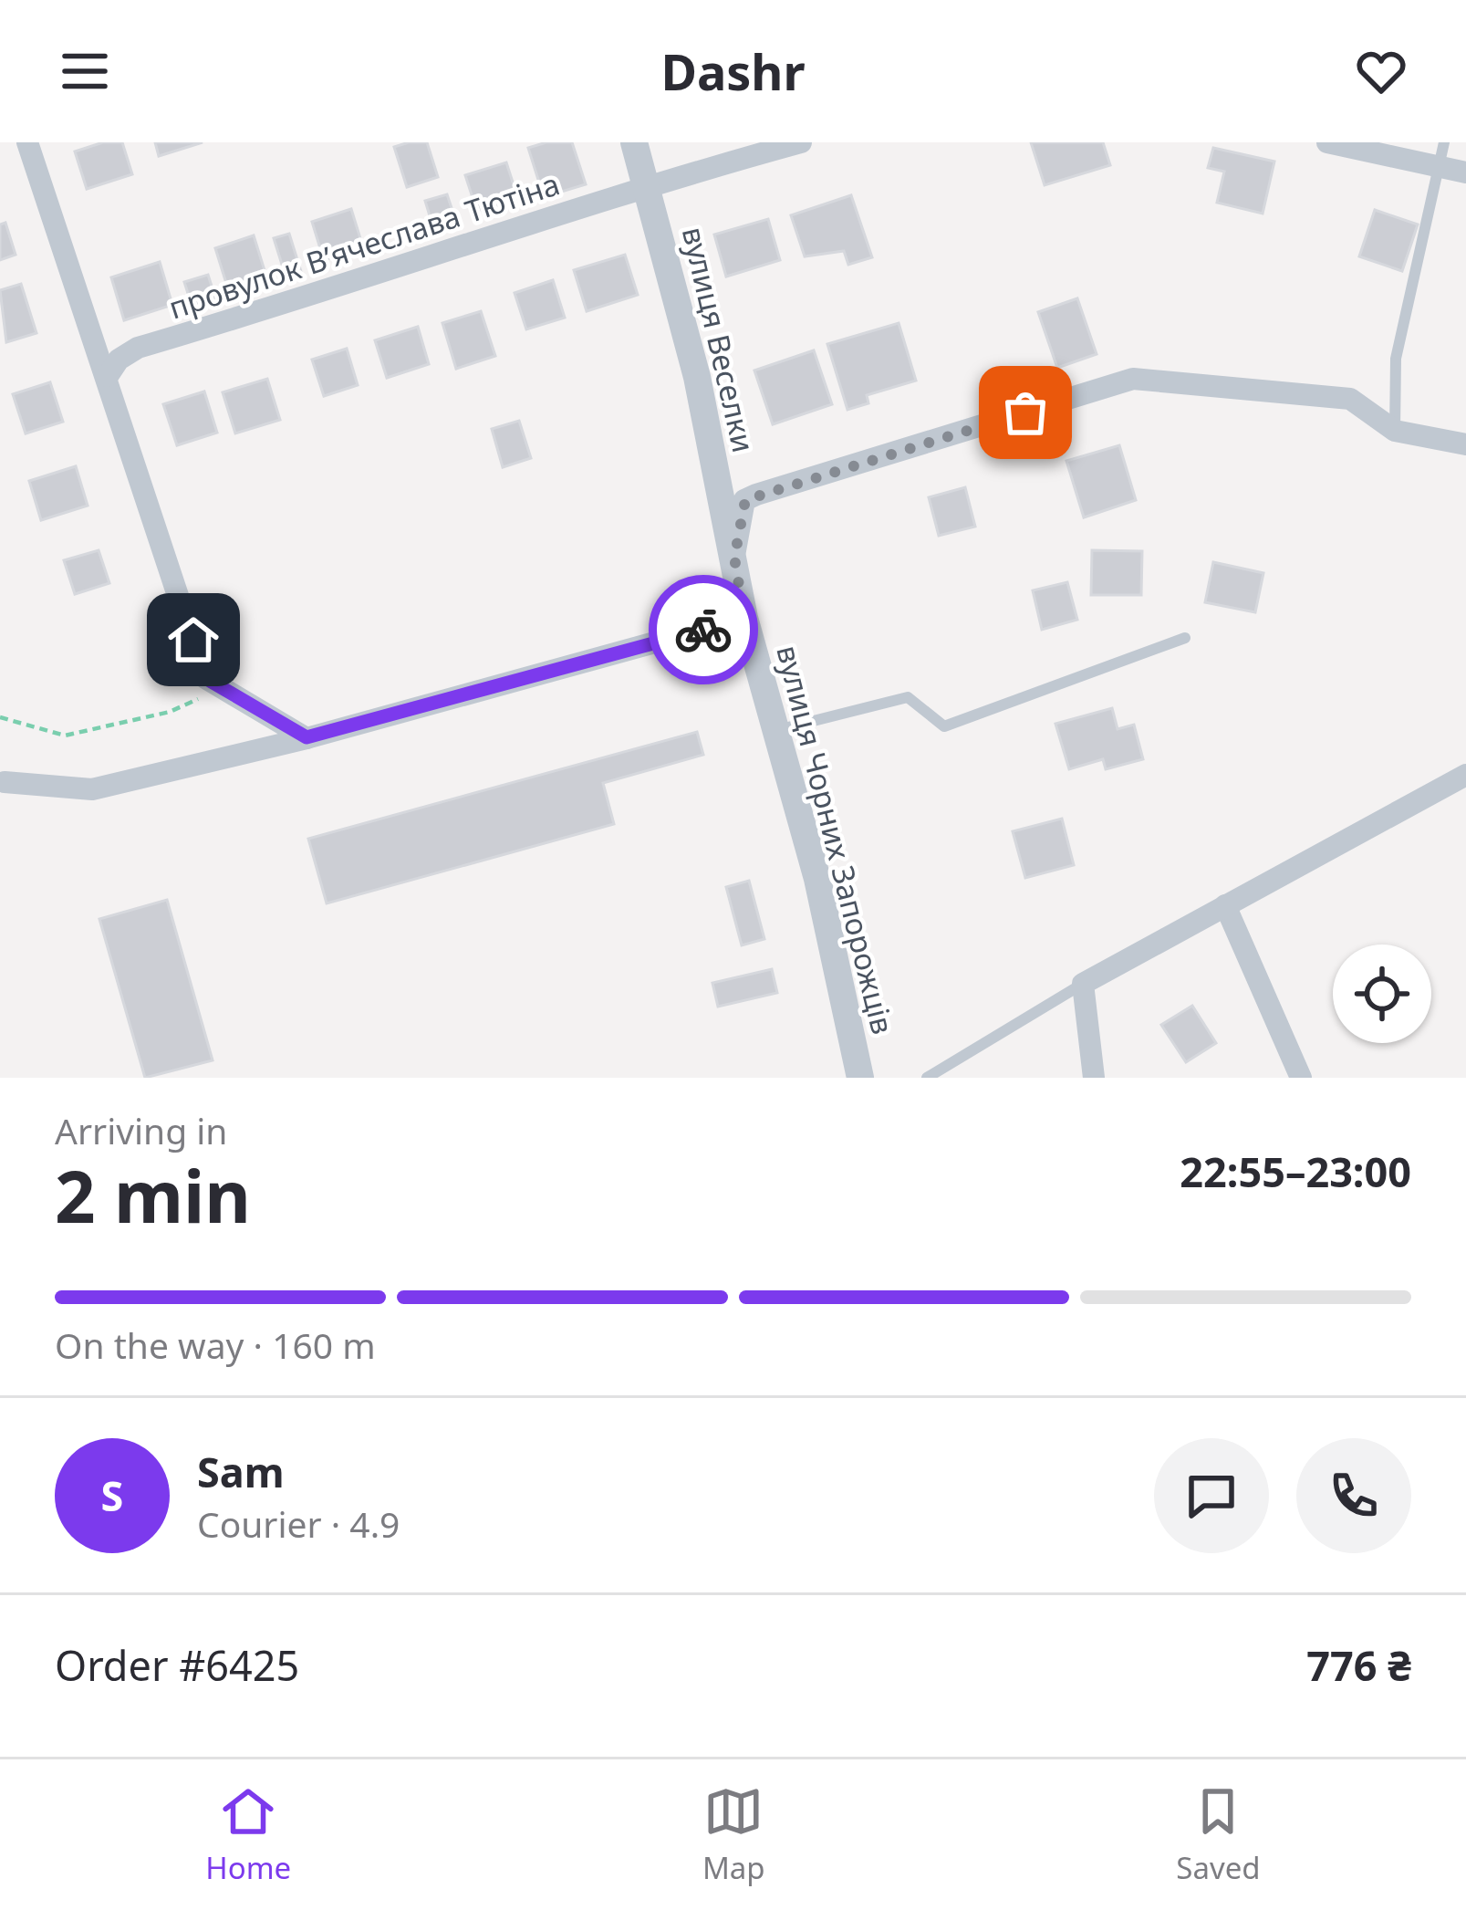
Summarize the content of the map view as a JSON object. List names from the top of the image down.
{
  "streets": {
    "street": ["провулок Вʼячеслава Тютіна", "вулиця Веселки", "вулиця Чорних Запорожців"]
  },
  "crossings": [
    ["провулок Вʼячеслава Тютіна", "вулиця Веселки"],
    ["вулиця Веселки", "вулиця Чорних Запорожців"]
  ],
  "page": {
    "header": "Dashr",
    "heading": ["2 min", "Arriving in", "22:55–23:00"],
    "panel": [
      "Sam",
      "Courier · 4.9",
      "Order #6425",
      "776 ₴"
    ],
    "bar": "On the way · 160 m",
    "round": "S",
    "tabs": ["Home", "Map", "Saved"]
  }
}
